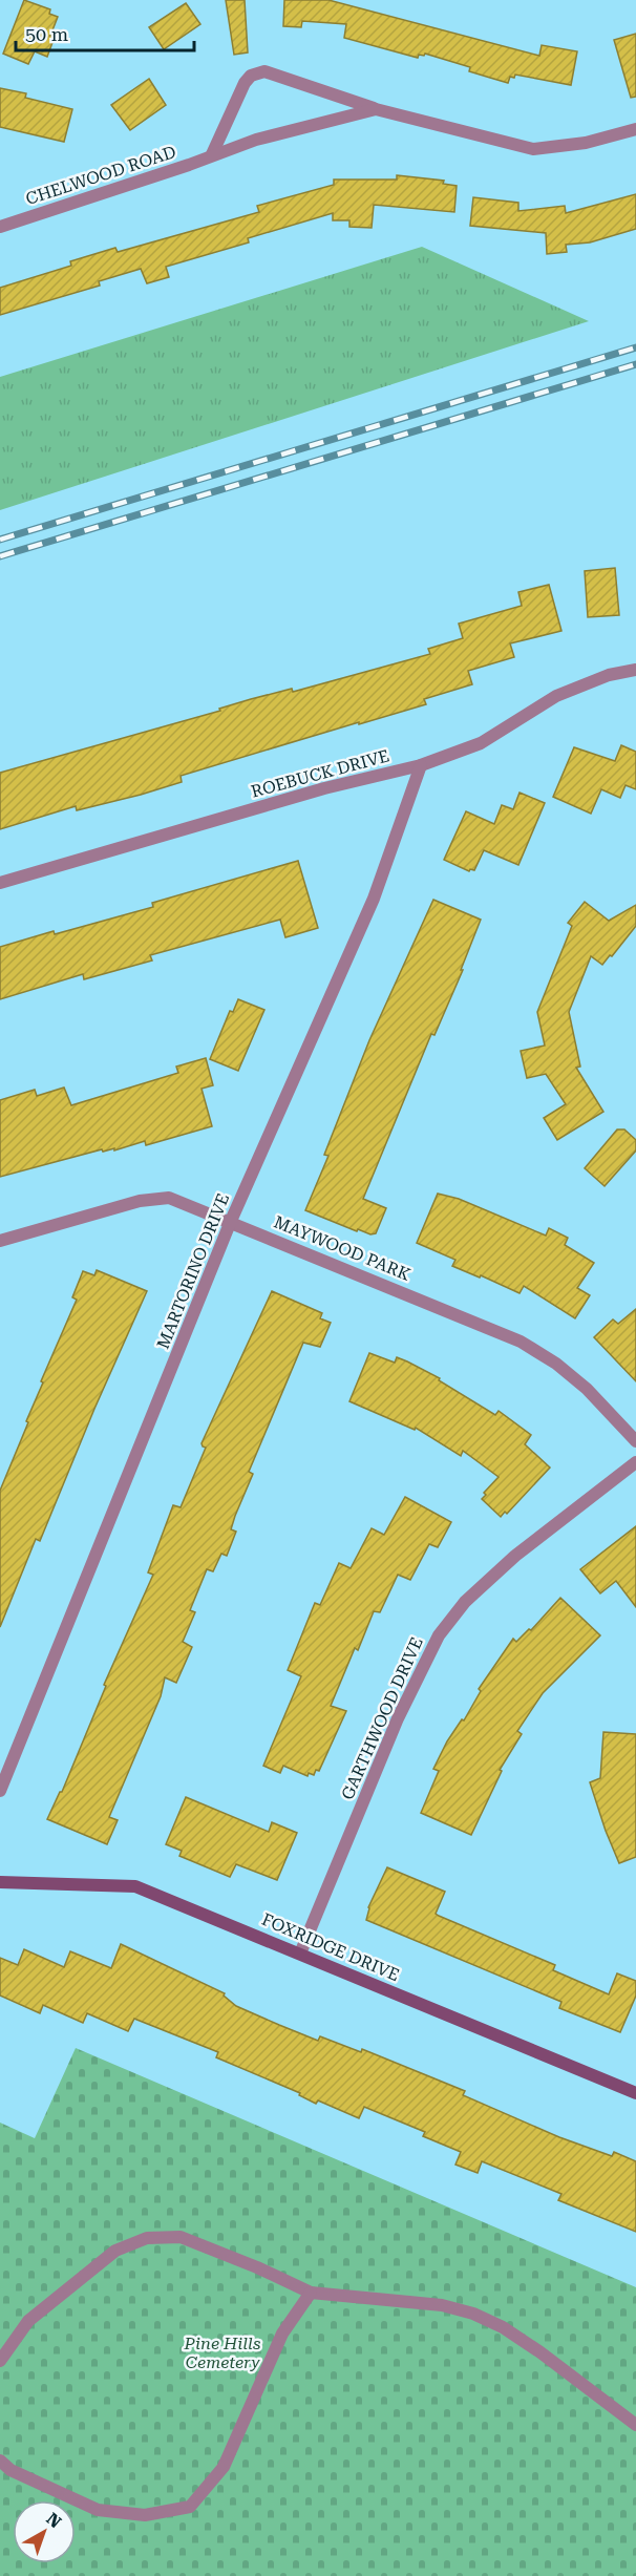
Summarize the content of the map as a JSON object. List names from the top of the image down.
{
  "streets": {
    "street": [
      "CHELWOOD ROAD",
      "ROEBUCK DRIVE",
      "MAYWOOD PARK",
      "MARTORINO DRIVE",
      "GARTHWOOD DRIVE",
      "FOXRIDGE DRIVE"
    ]
  },
  "crossings": [
    ["ROEBUCK DRIVE", "MARTORINO DRIVE"],
    ["MAYWOOD PARK", "MARTORINO DRIVE"],
    ["GARTHWOOD DRIVE", "FOXRIDGE DRIVE"]
  ],
  "parks": ["Pine Hills Cemetery"],
  "scale_bar": "50 m",
  "north": "top right"
}
